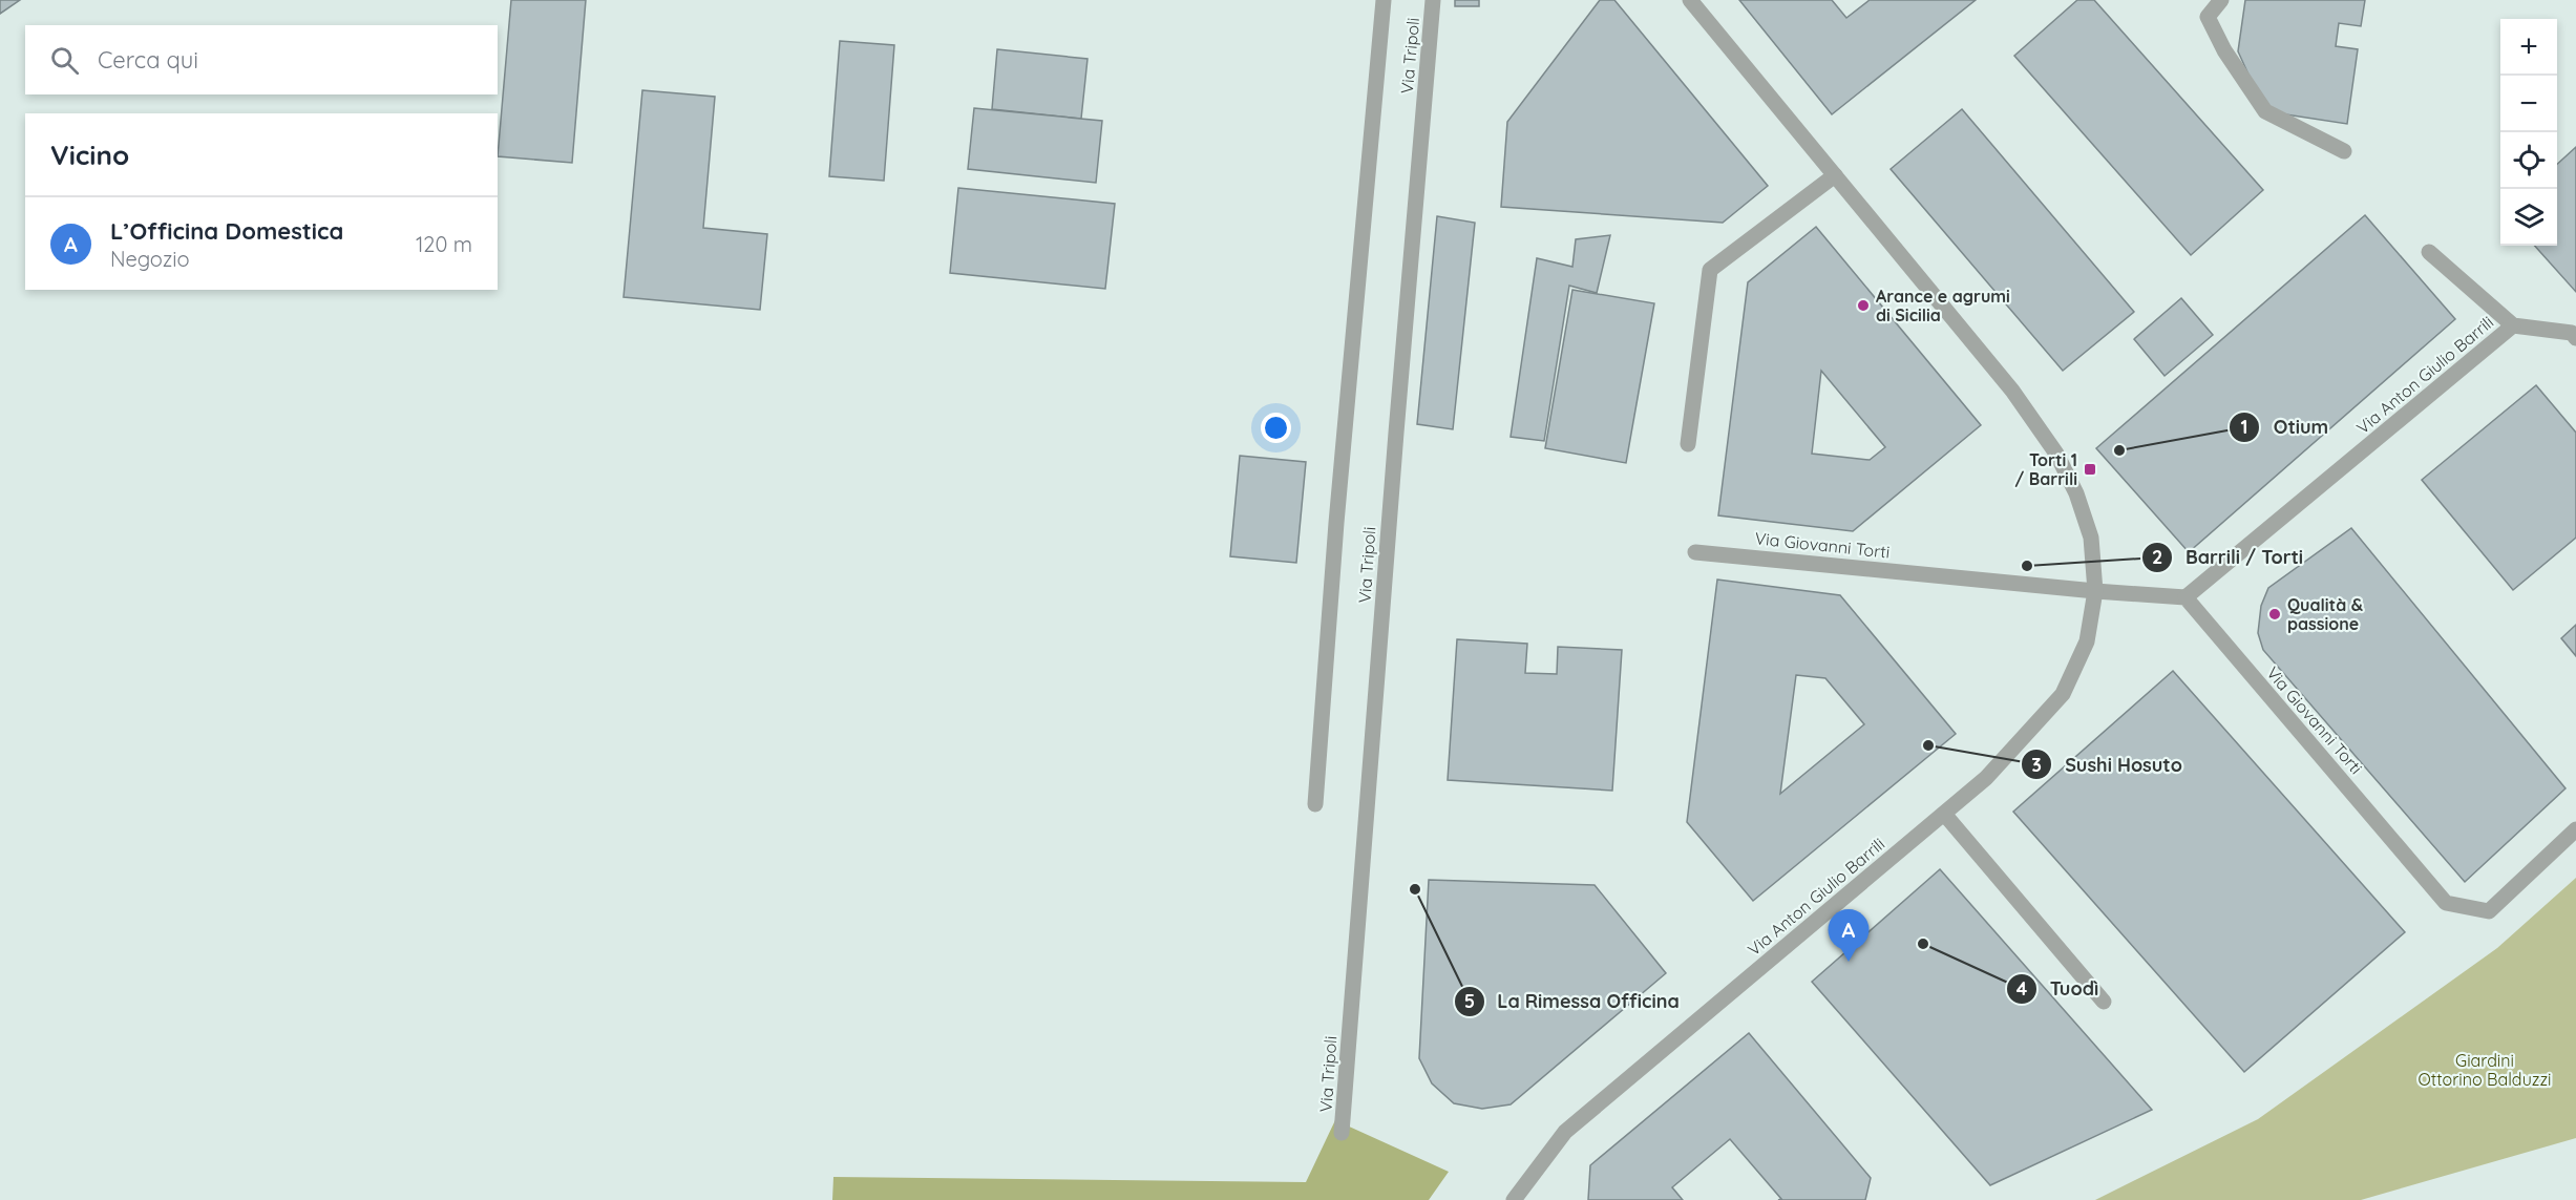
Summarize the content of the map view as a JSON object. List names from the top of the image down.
{
  "streets": {
    "street": ["Via Tripoli", "Via Anton Giulio Barrili", "Via Giovanni Torti"]
  },
  "crossings": [
    ["Via Anton Giulio Barrili", "Via Giovanni Torti"]
  ],
  "parks": ["Giardini Ottorino Balduzzi"],
  "places": {
    "other": [
      "Arance e agrumi di Sicilia",
      "Otium",
      "Barrili / Torti",
      "Qualità & passione",
      "Sushi Hosuto",
      "La Rimessa Officina",
      "Tuodì"
    ],
    "transit": ["Torti 1 / Barrili"]
  },
  "page": {
    "map_buttons": ["+", "−"],
    "search": "Cerca qui",
    "heading": "Vicino",
    "list": [
      {
        "mark": "A",
        "name": "L’Officina Domestica",
        "note": "Negozio",
        "value": "120 m"
      }
    ],
    "pins": "A"
  }
}
